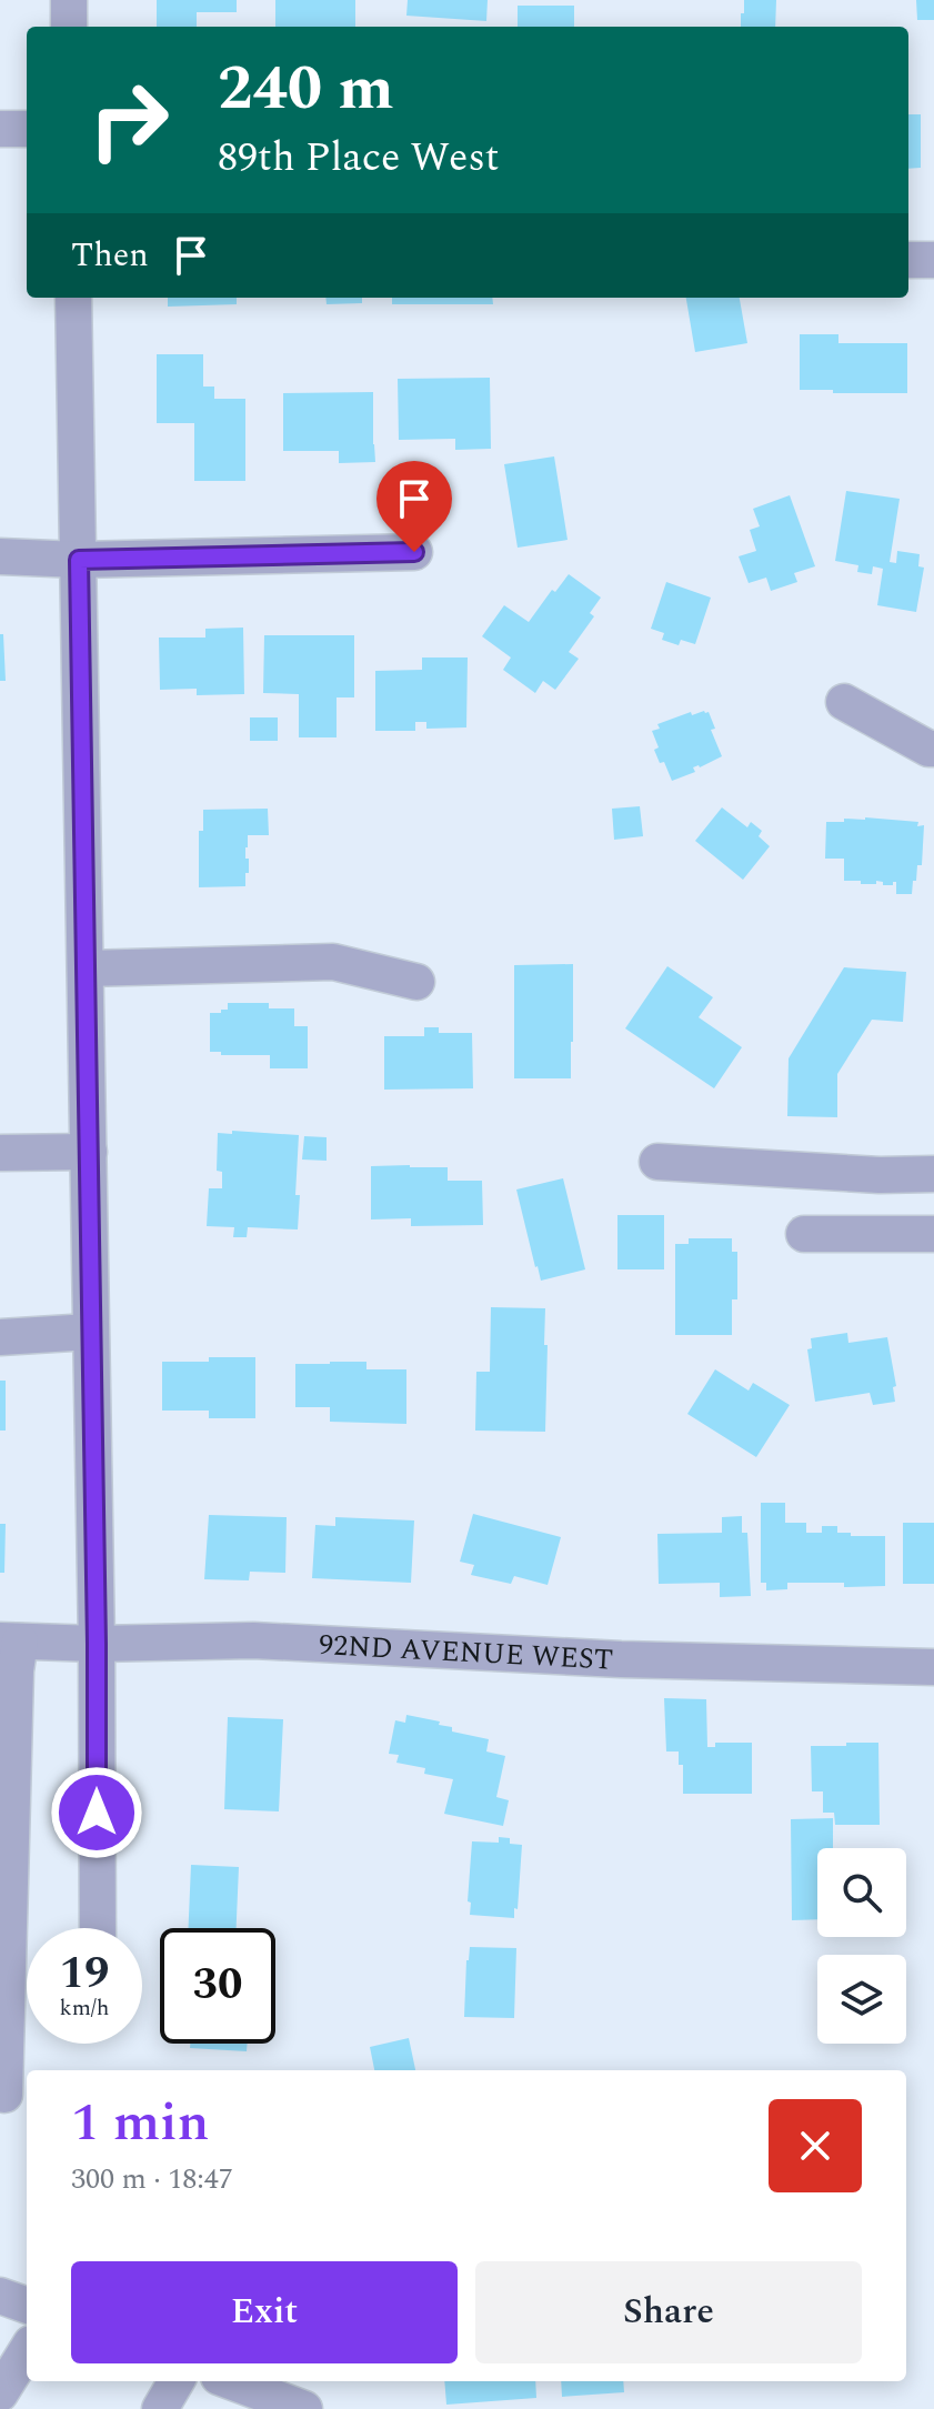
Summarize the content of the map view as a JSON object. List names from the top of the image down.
{
  "streets": {
    "street": ["92ND AVENUE WEST"]
  },
  "page": {
    "turn": ["240 m", "89th Place West"],
    "then": "Then",
    "speed": "19 km/h",
    "limit": "30",
    "heading": ["1 min", "300 m · 18:47"],
    "buttons": ["Exit", "Share"]
  }
}
